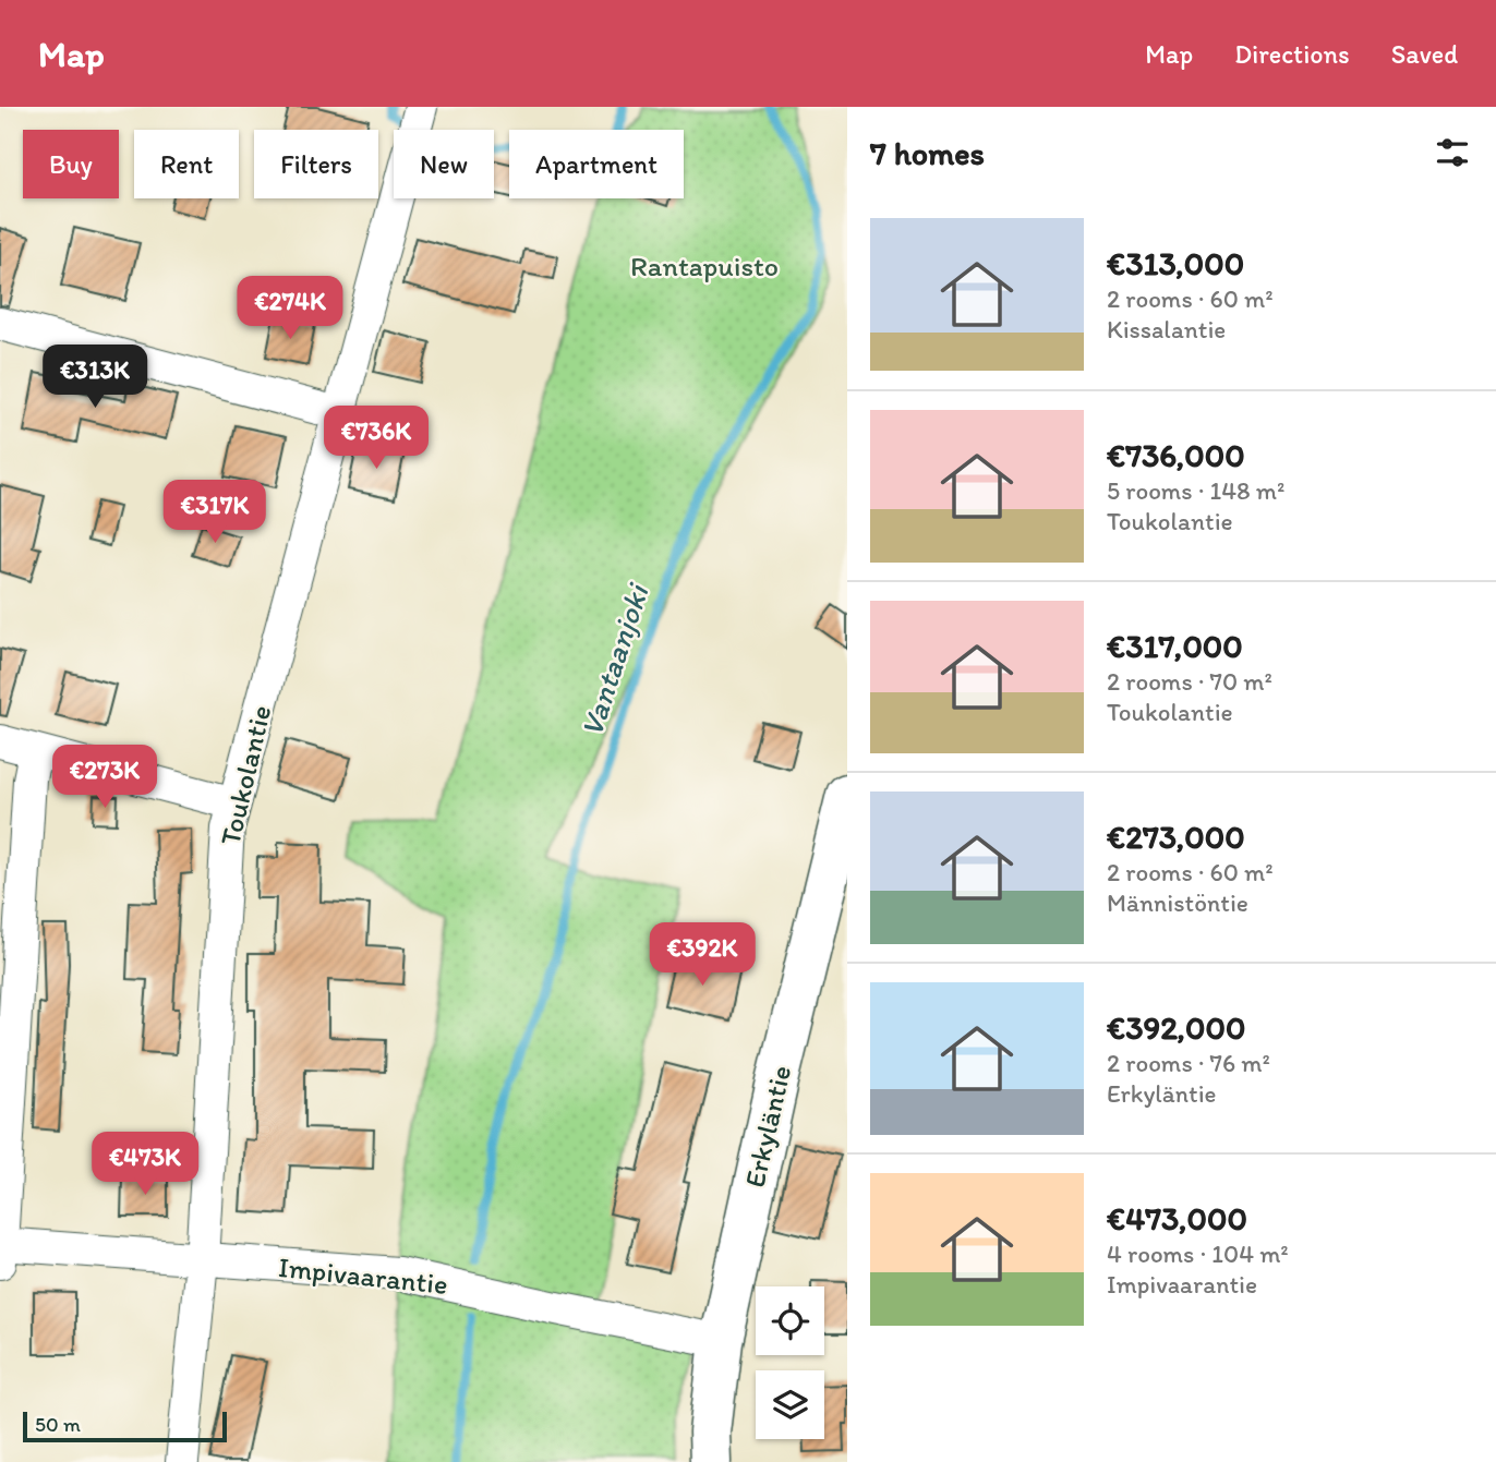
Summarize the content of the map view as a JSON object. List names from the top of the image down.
{
  "streets": {
    "street": ["Toukolantie", "Erkyläntie", "Impivaarantie"]
  },
  "crossings": [
    ["Toukolantie", "Impivaarantie"],
    ["Erkyläntie", "Impivaarantie"]
  ],
  "water": ["Vantaanjoki"],
  "parks": ["Rantapuisto"],
  "scale_bar": "50 m",
  "page": {
    "header": "Map",
    "nav": ["Map", "Directions", "Saved"],
    "heading": "7 homes",
    "chip": [
      "Buy",
      "Rent",
      "Filters",
      "New",
      "Apartment"
    ],
    "list": [
      {
        "name": "€313,000",
        "note": "2 rooms · 60 m² · Kissalantie"
      },
      {
        "name": "€736,000",
        "note": "5 rooms · 148 m² · Toukolantie"
      },
      {
        "name": "€317,000",
        "note": "2 rooms · 70 m² · Toukolantie"
      },
      {
        "name": "€273,000",
        "note": "2 rooms · 60 m² · Männistöntie"
      },
      {
        "name": "€392,000",
        "note": "2 rooms · 76 m² · Erkyläntie"
      },
      {
        "name": "€473,000",
        "note": "4 rooms · 104 m² · Impivaarantie"
      }
    ],
    "price": [
      "€274K",
      "€313K",
      "€736K",
      "€317K",
      "€273K",
      "€392K",
      "€473K"
    ],
    "scale": "50 m"
  }
}
